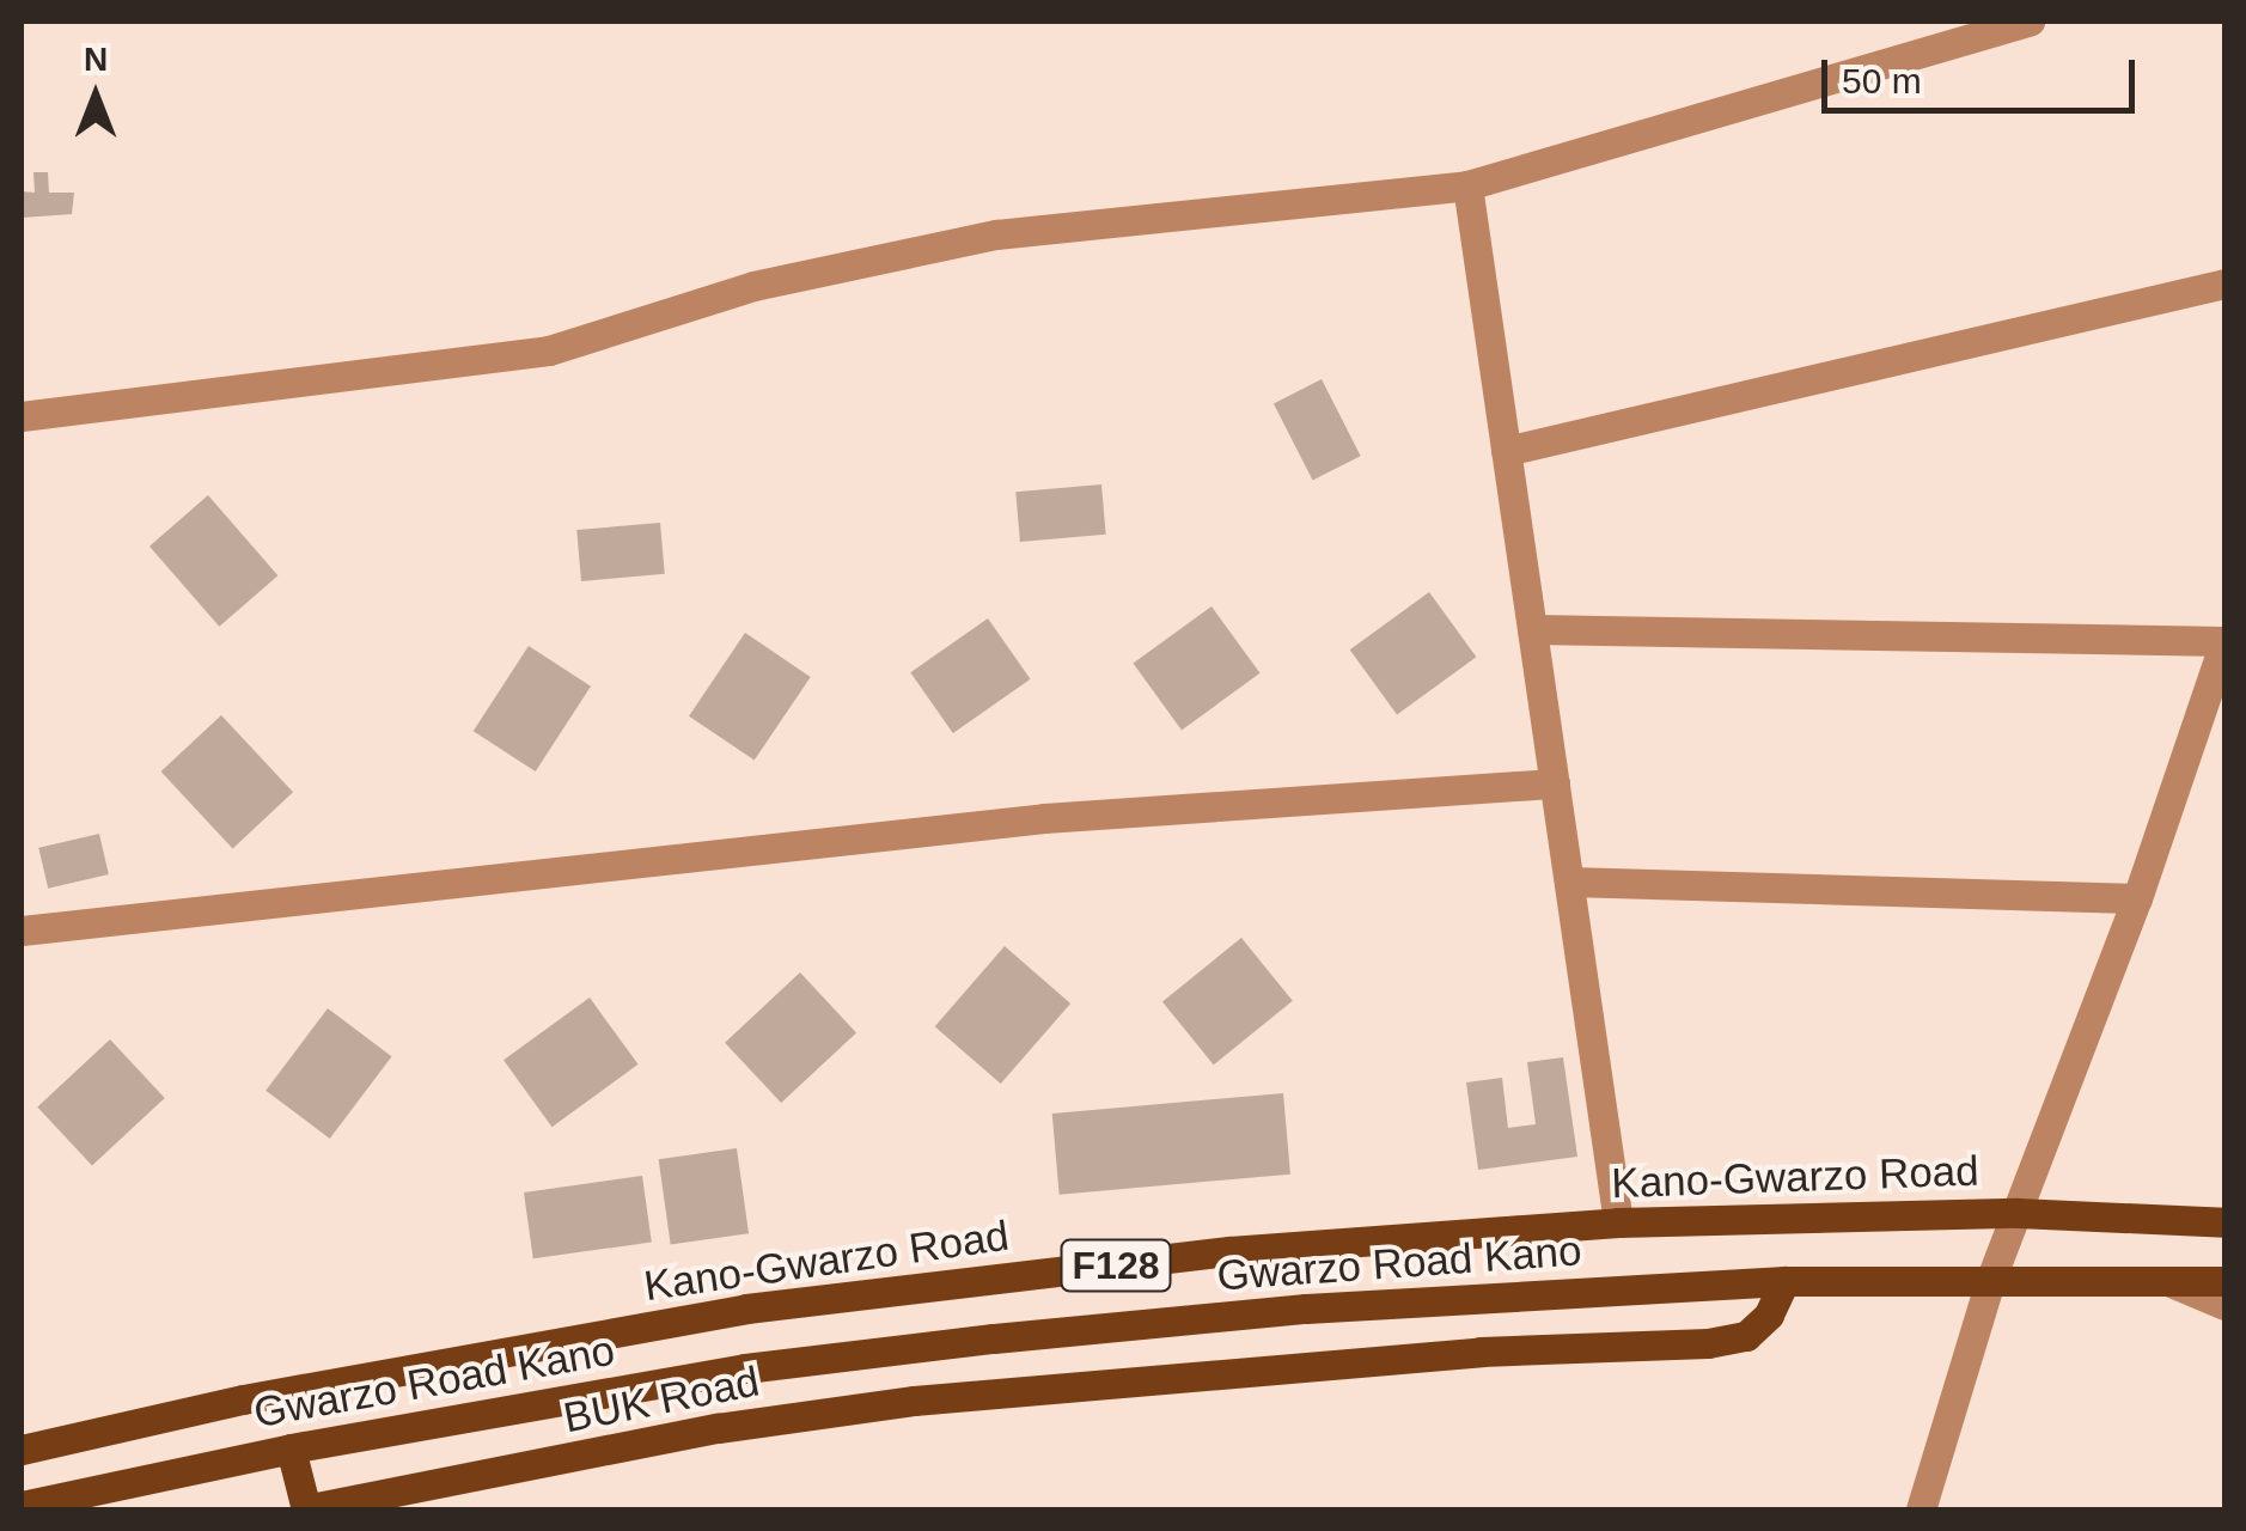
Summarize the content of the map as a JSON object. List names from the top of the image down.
{
  "streets": {
    "main road": [
      "Kano-Gwarzo Road",
      "Gwarzo Road Kano",
      "F128",
      "BUK Road"
    ]
  },
  "crossings": [
    ["Gwarzo Road Kano", "BUK Road"]
  ],
  "scale_bar": "50 m",
  "north": "top"
}
